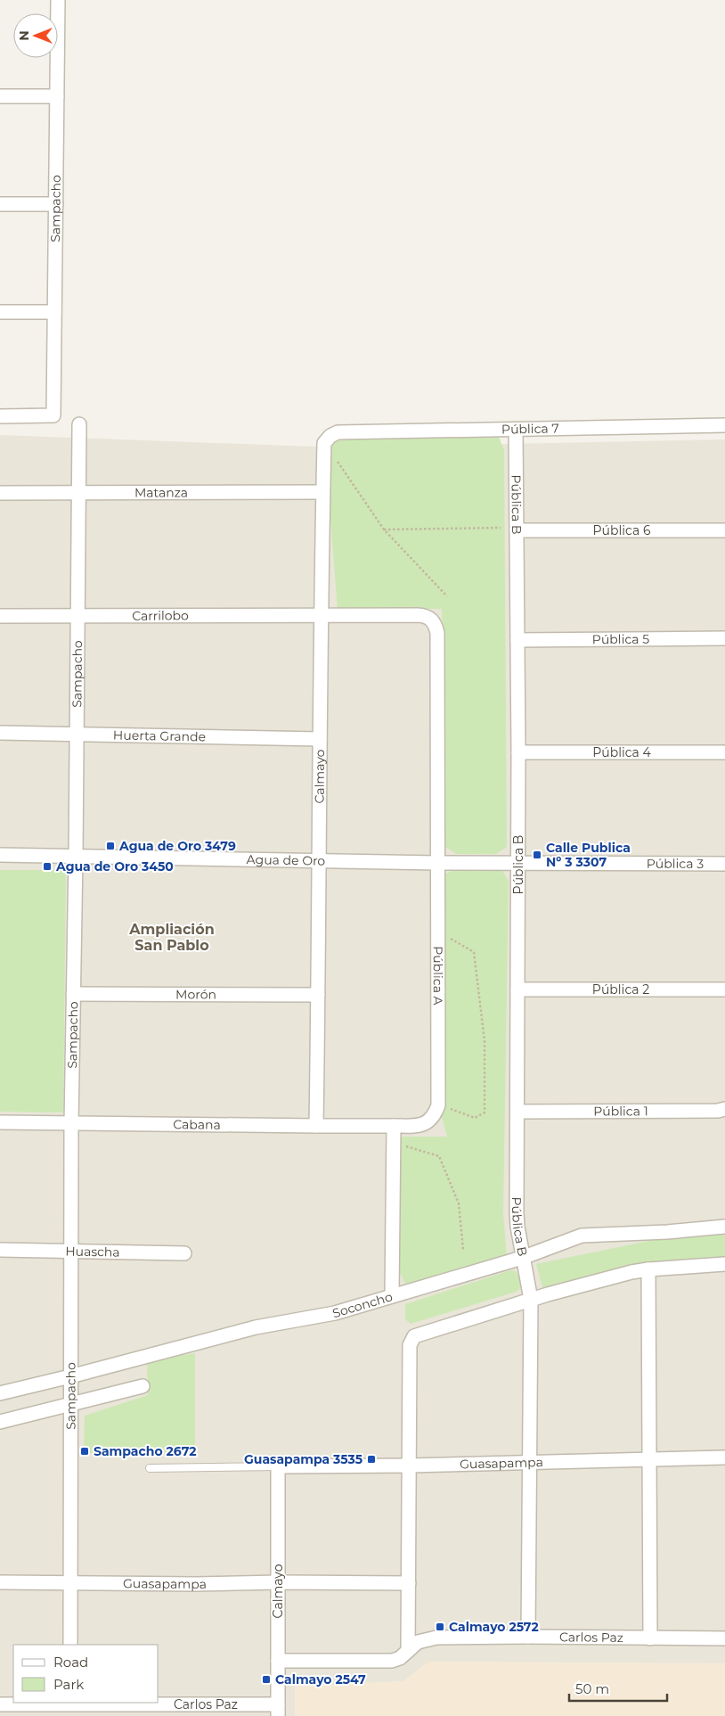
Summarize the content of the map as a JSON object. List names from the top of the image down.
{
  "streets": {
    "street": [
      "Sampacho",
      "Pública 7",
      "Matanza",
      "Pública B",
      "Pública 6",
      "Carrilobo",
      "Pública 5",
      "Huerta Grande",
      "Pública 4",
      "Calmayo",
      "Agua de Oro",
      "Pública 3",
      "Pública A",
      "Pública 2",
      "Morón",
      "Pública 1",
      "Cabana",
      "Huascha",
      "Soconcho",
      "Guasapampa",
      "Carlos Paz"
    ]
  },
  "crossings": [
    ["Sampacho", "Matanza"],
    ["Sampacho", "Carrilobo"],
    ["Sampacho", "Huerta Grande"],
    ["Sampacho", "Agua de Oro"],
    ["Sampacho", "Morón"],
    ["Sampacho", "Cabana"],
    ["Sampacho", "Huascha"],
    ["Sampacho", "Soconcho"],
    ["Sampacho", "Guasapampa"],
    ["Pública 7", "Pública B"],
    ["Pública 7", "Calmayo"],
    ["Matanza", "Calmayo"],
    ["Pública B", "Pública 6"],
    ["Pública B", "Pública 5"],
    ["Pública B", "Pública 4"],
    ["Pública B", "Agua de Oro"],
    ["Pública B", "Pública 3"],
    ["Pública B", "Pública 2"],
    ["Pública B", "Pública 1"],
    ["Pública B", "Soconcho"],
    ["Pública B", "Guasapampa"],
    ["Pública B", "Carlos Paz"],
    ["Carrilobo", "Calmayo"],
    ["Carrilobo", "Pública A"],
    ["Huerta Grande", "Calmayo"],
    ["Calmayo", "Agua de Oro"],
    ["Calmayo", "Pública A"],
    ["Calmayo", "Morón"],
    ["Calmayo", "Cabana"],
    ["Calmayo", "Guasapampa"],
    ["Calmayo", "Carlos Paz"],
    ["Agua de Oro", "Pública 3"],
    ["Agua de Oro", "Pública A"]
  ],
  "districts": ["Ampliación San Pablo"],
  "places": {
    "transit": [
      "Agua de Oro 3479",
      "Calle Publica Nº 3 3307",
      "Agua de Oro 3450",
      "Sampacho 2672",
      "Guasapampa 3535",
      "Calmayo 2572",
      "Calmayo 2547"
    ]
  },
  "legend": ["Road", "Park"],
  "scale_bar": "50 m",
  "north": "left"
}
